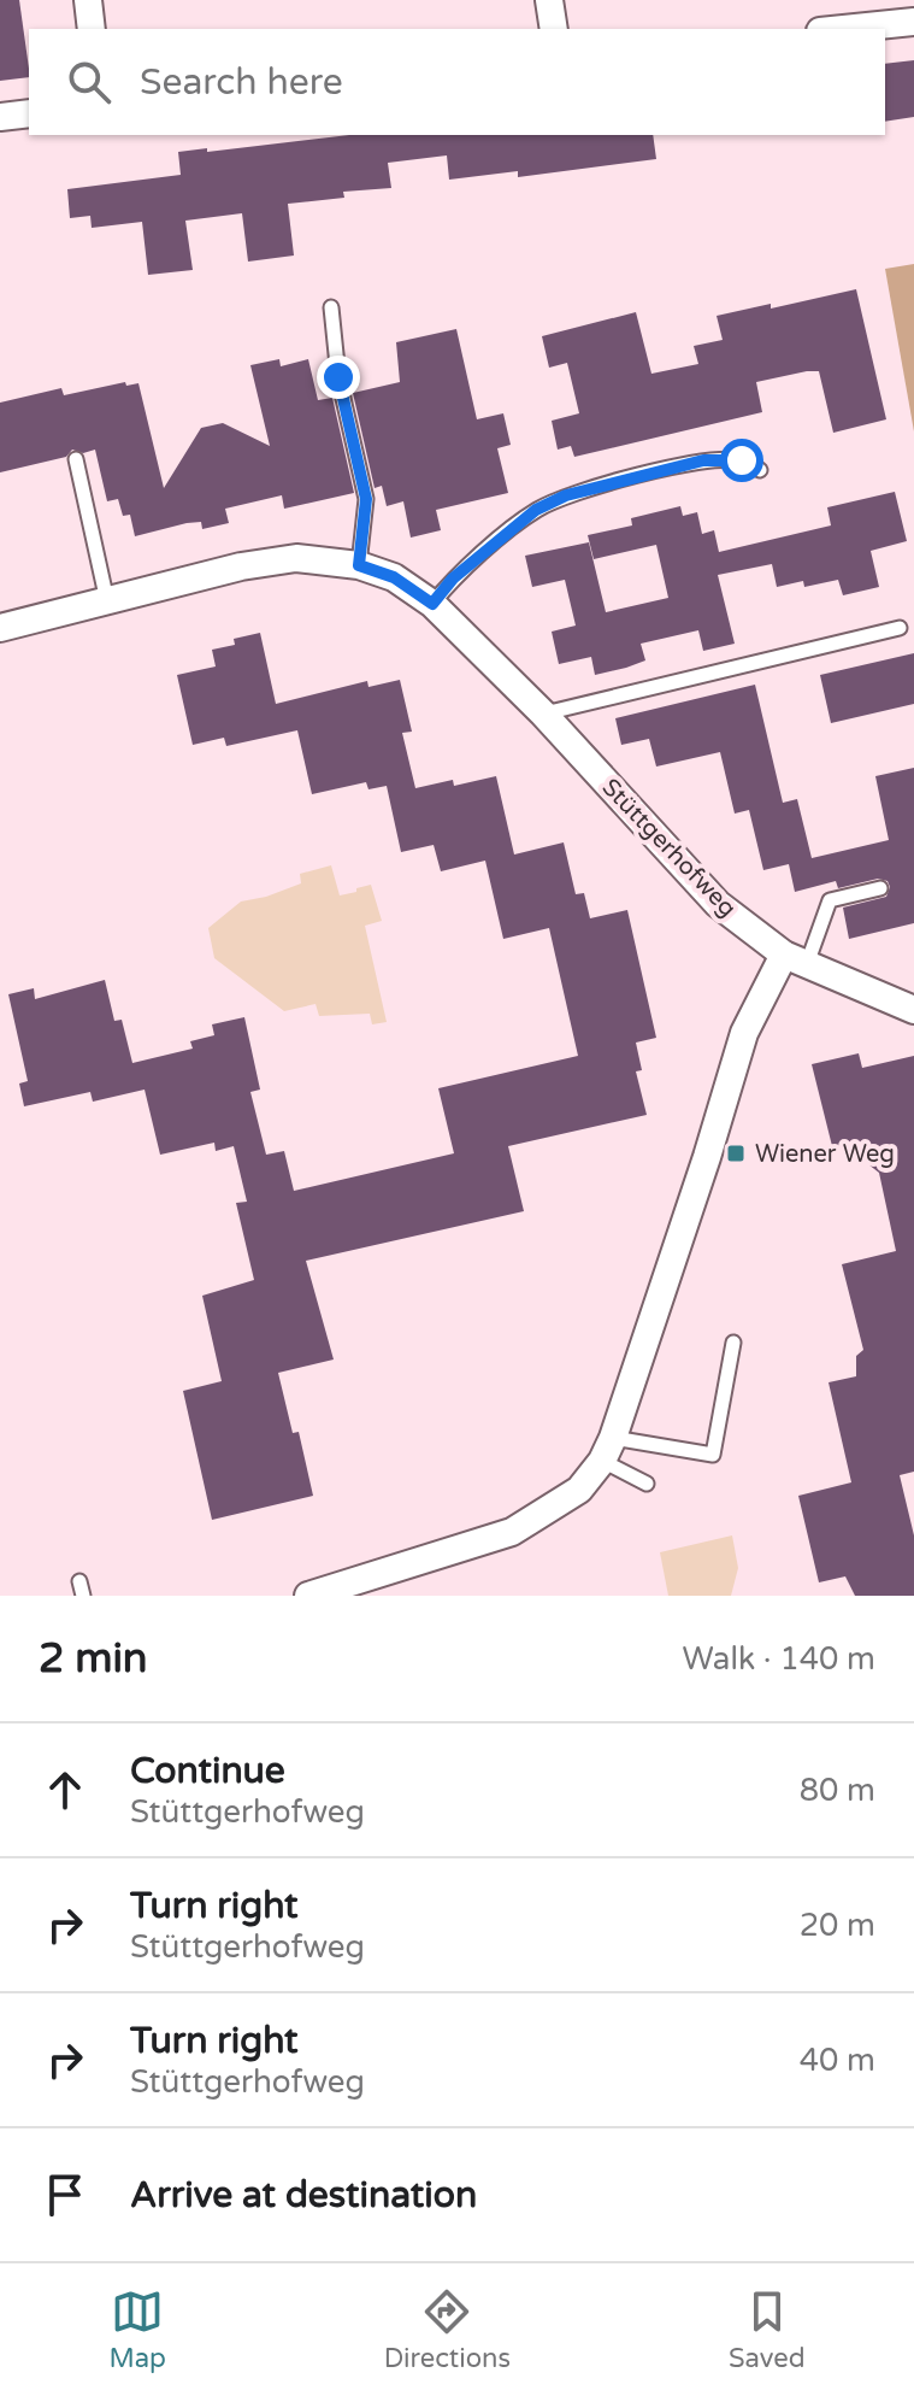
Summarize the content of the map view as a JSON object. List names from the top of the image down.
{
  "streets": {
    "street": ["Stüttgerhofweg"]
  },
  "places": {
    "transit": ["Wiener Weg"]
  },
  "page": {
    "search": "Search here",
    "heading": ["2 min", "Walk · 140 m"],
    "list": [
      ["Continue", "Stüttgerhofweg", "80 m"],
      ["Turn right", "Stüttgerhofweg", "20 m"],
      ["Turn right", "Stüttgerhofweg", "40 m"],
      "Arrive at destination"
    ],
    "nav": ["Map", "Directions", "Saved"]
  }
}
